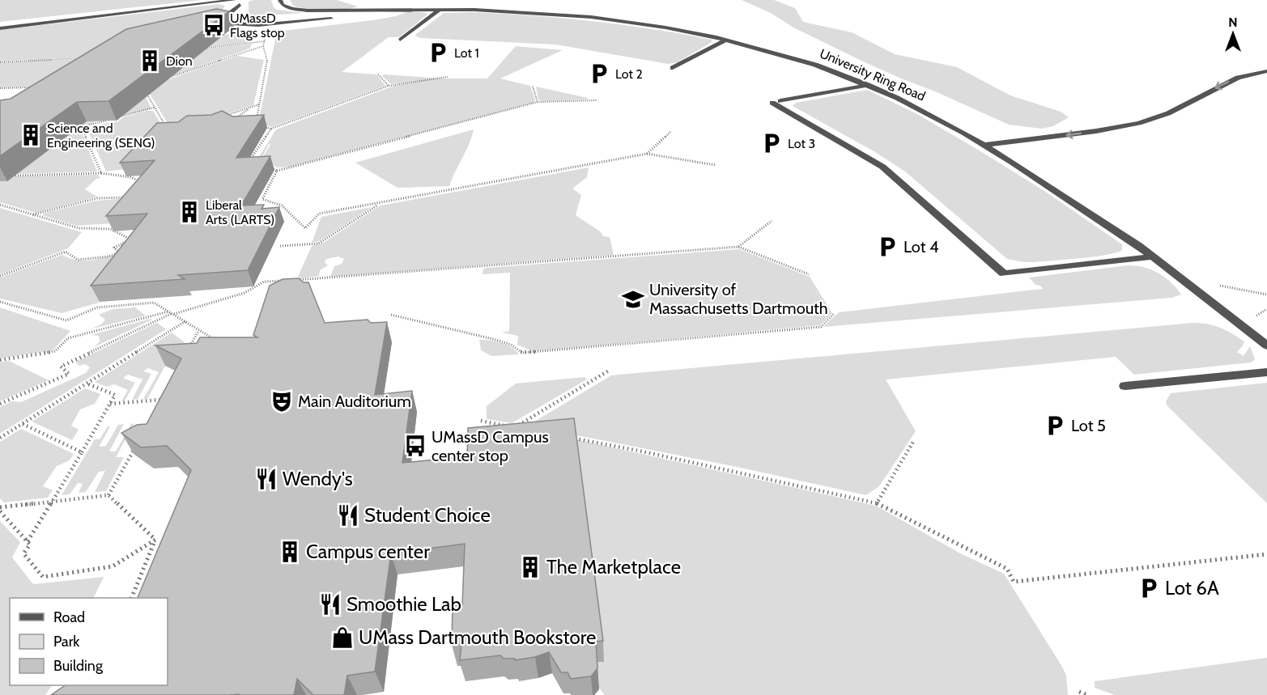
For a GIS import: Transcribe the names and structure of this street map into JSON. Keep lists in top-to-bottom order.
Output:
{
  "streets": {
    "street": ["University Ring Road"]
  },
  "places": {
    "bus stop": ["UMassD Flags stop", "UMassD Campus center stop"],
    "parking": [
      "Lot 1",
      "Lot 2",
      "Lot 3",
      "Lot 4",
      "Lot 5",
      "Lot 6A"
    ],
    "building": [
      "Dion",
      "Science and Engineering (SENG)",
      "Liberal Arts (LARTS)",
      "Campus center",
      "The Marketplace"
    ],
    "school or university": ["University of Massachusetts Dartmouth"],
    "theatre": ["Main Auditorium"],
    "restaurant": ["Wendy's", "Student Choice", "Smoothie Lab"],
    "shop": ["UMass Dartmouth Bookstore"]
  },
  "legend": ["Road", "Park", "Building"],
  "north": "top"
}
